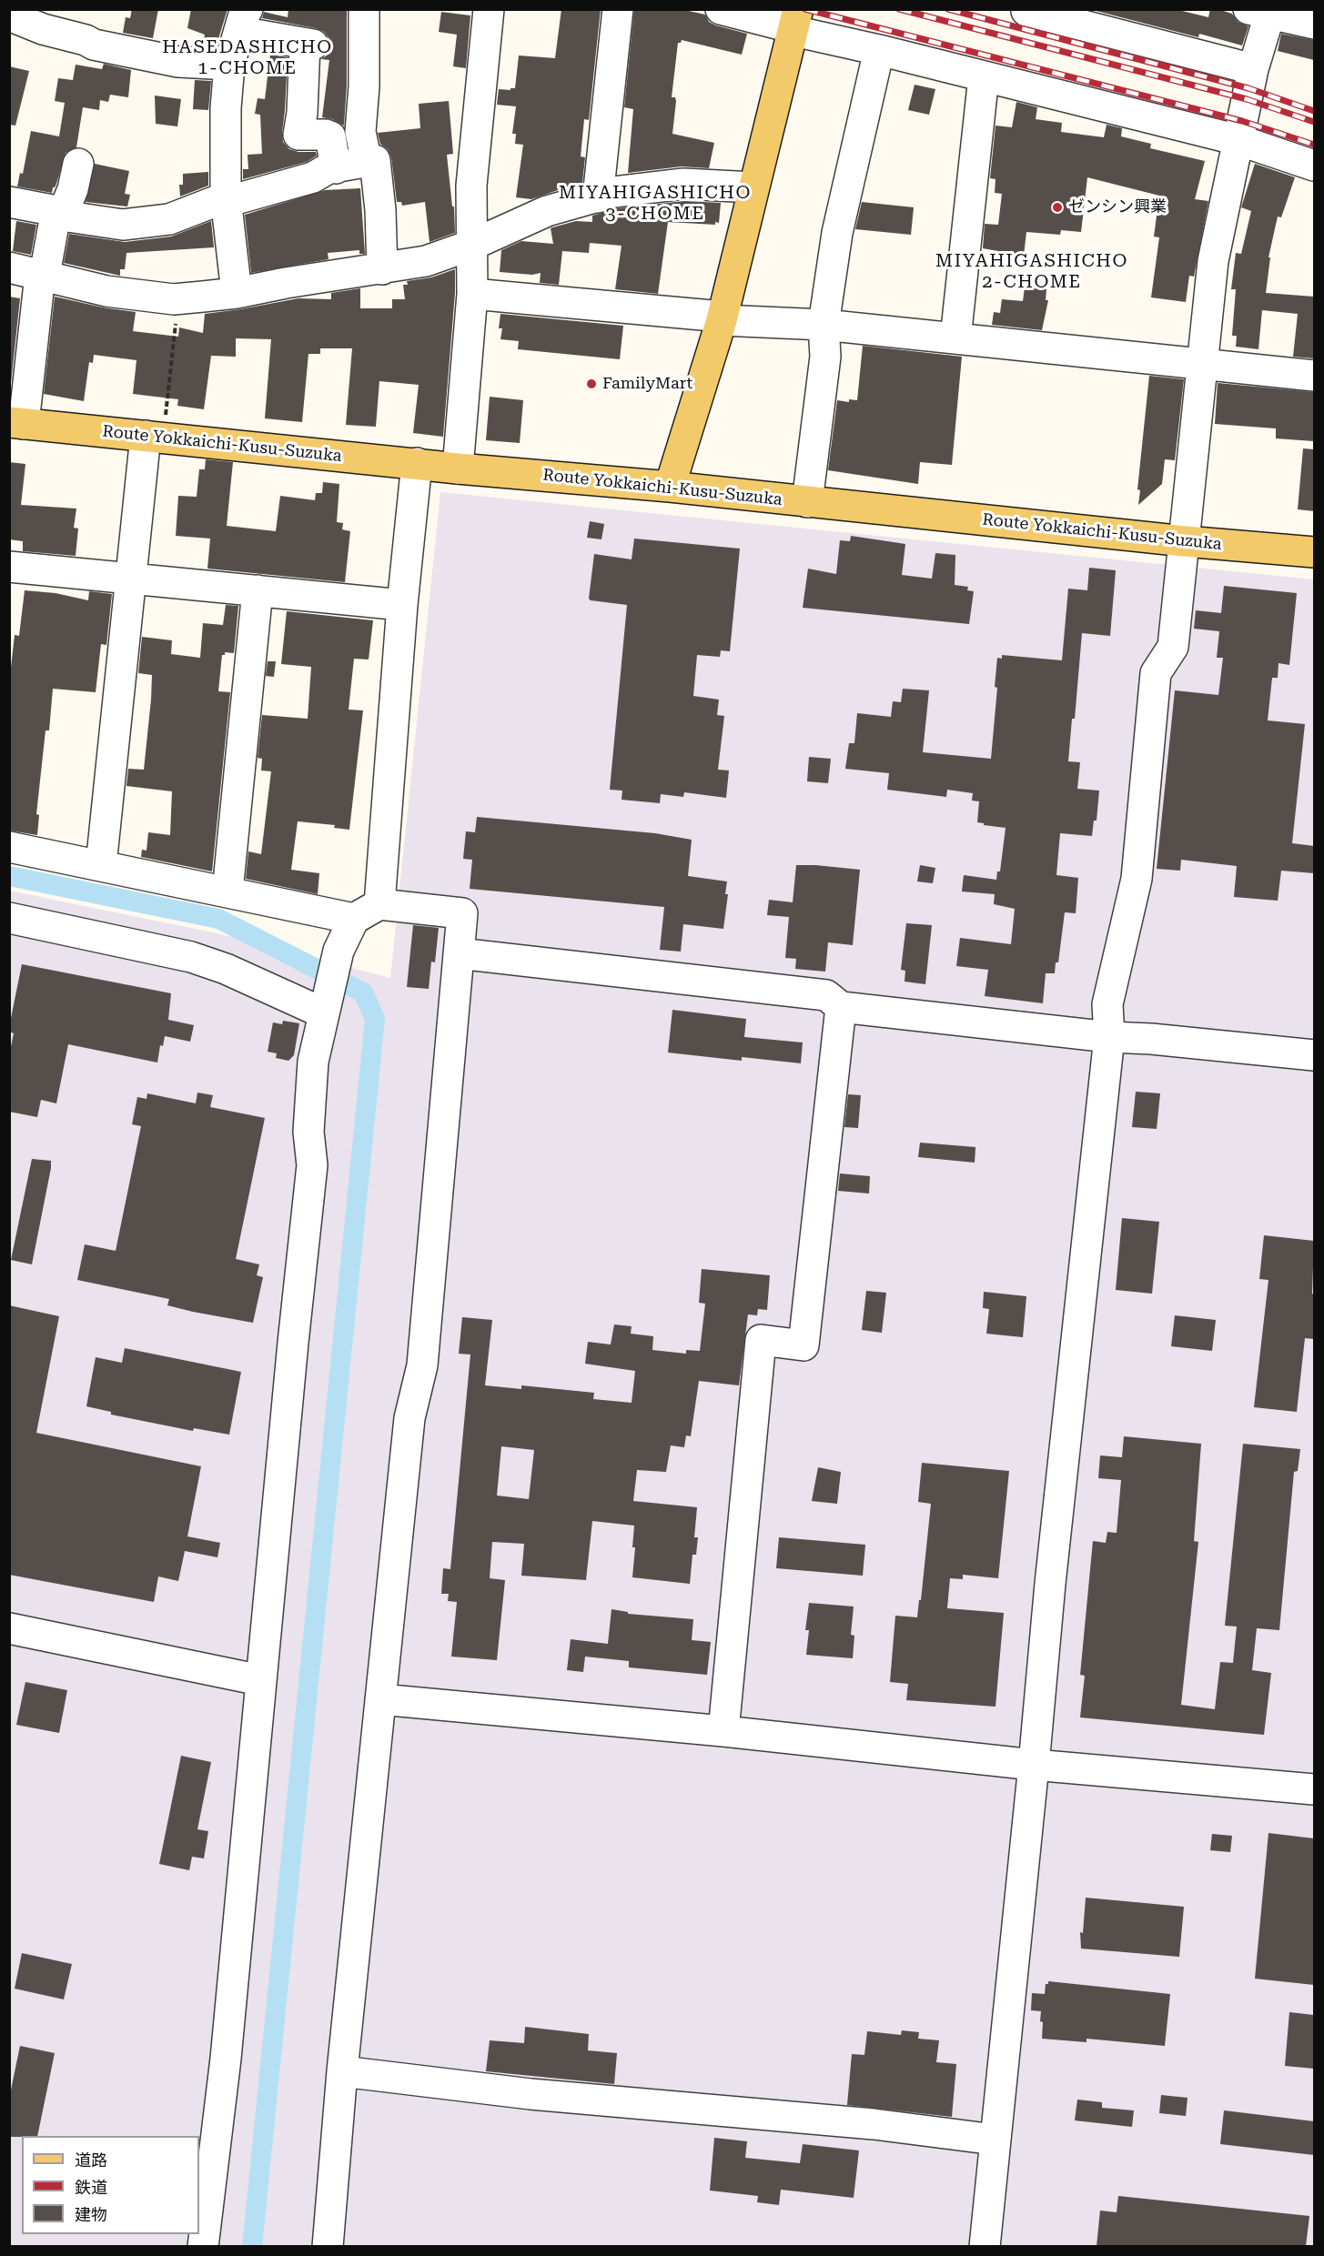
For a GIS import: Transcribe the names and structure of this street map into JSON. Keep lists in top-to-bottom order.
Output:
{
  "streets": {
    "main road": ["Route Yokkaichi-Kusu-Suzuka"]
  },
  "districts": ["HASEDASHICHO 1-CHOME", "MIYAHIGASHICHO 3-CHOME", "MIYAHIGASHICHO 2-CHOME"],
  "places": ["ゼンシン興業", "FamilyMart"],
  "legend": ["道路", "鉄道", "建物"]
}
